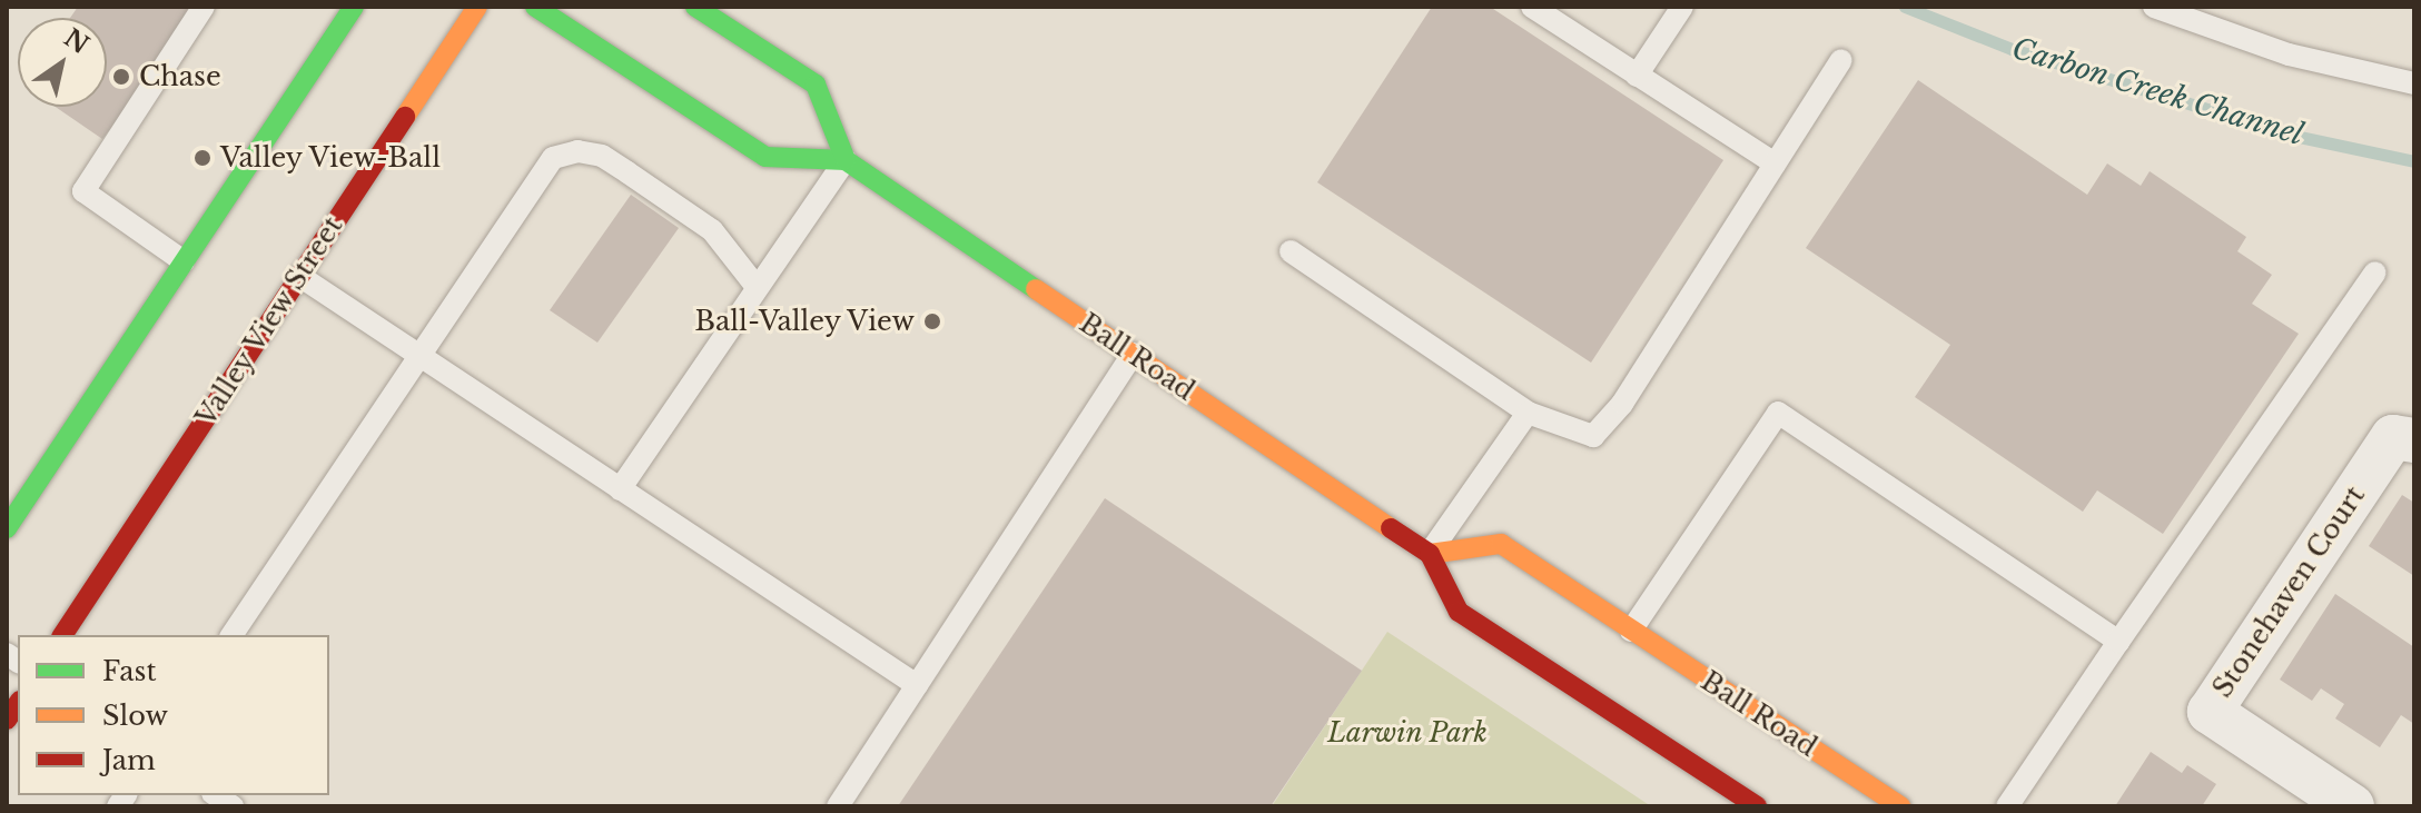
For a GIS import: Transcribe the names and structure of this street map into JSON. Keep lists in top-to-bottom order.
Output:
{
  "streets": {
    "main road": ["Valley View Street", "Ball Road"],
    "street": ["Stonehaven Court"]
  },
  "water": ["Carbon Creek Channel"],
  "parks": ["Larwin Park"],
  "places": ["Chase", "Valley View-Ball", "Ball-Valley View"],
  "legend": ["Fast", "Slow", "Jam"],
  "north": "top right"
}
